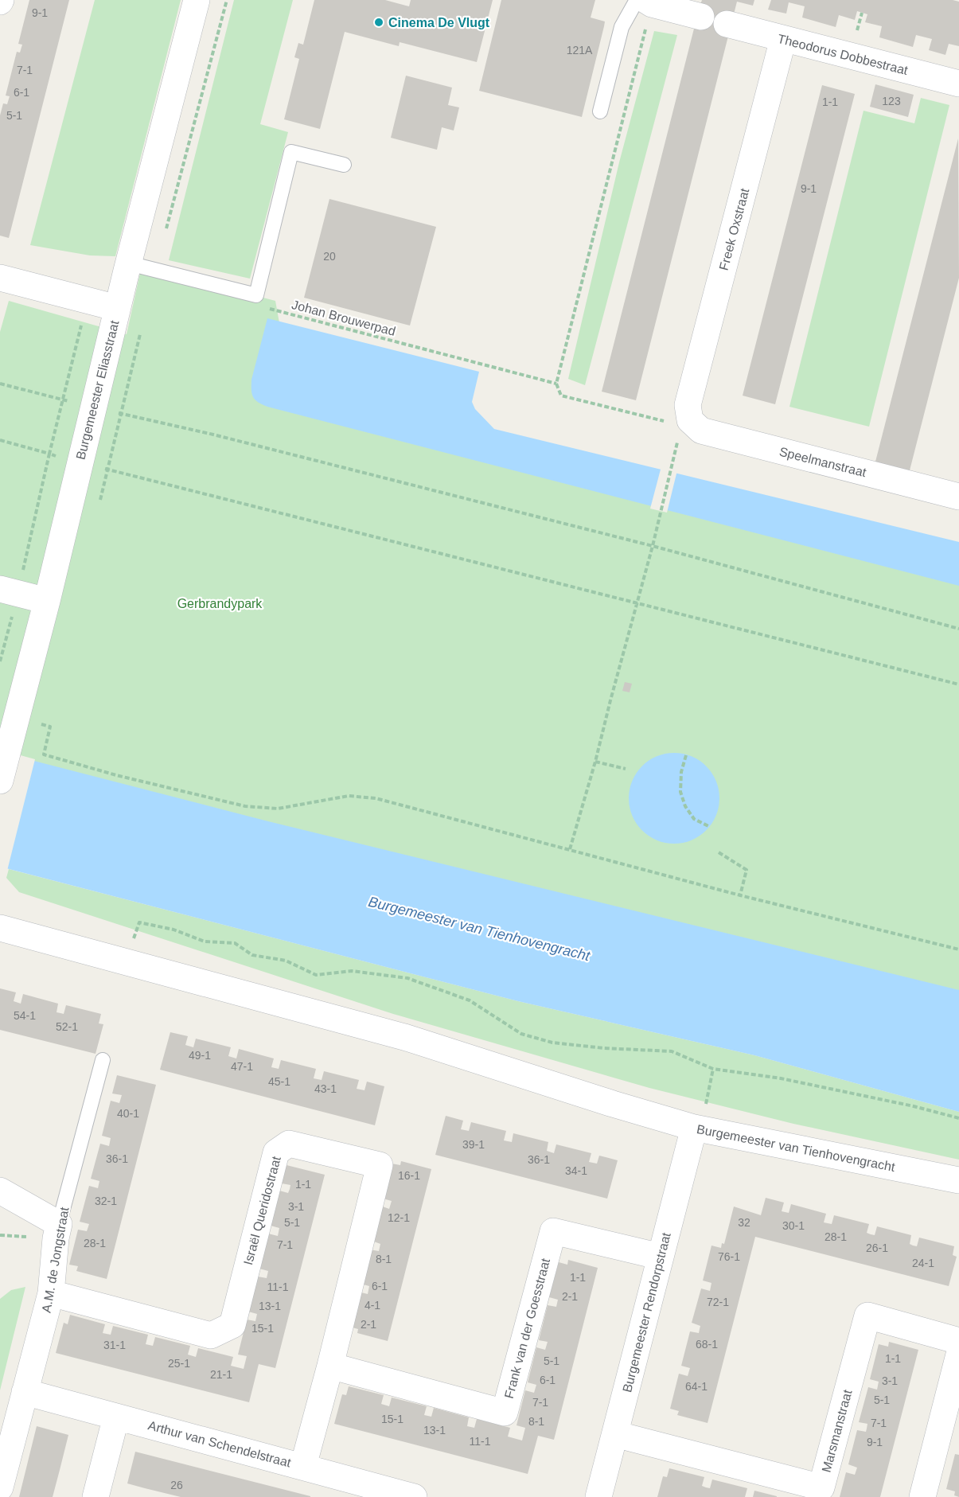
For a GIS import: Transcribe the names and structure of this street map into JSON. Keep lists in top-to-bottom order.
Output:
{
  "streets": {
    "street": [
      "Theodorus Dobbestraat",
      "Freek Oxstraat",
      "Burgemeester Eliasstraat",
      "Speelmanstraat",
      "Burgemeester van Tienhovengracht",
      "Israël Queridostraat",
      "A.M. de Jongstraat",
      "Burgemeester Rendorpstraat",
      "Frank van der Goesstraat",
      "Marsmanstraat",
      "Arthur van Schendelstraat"
    ],
    "path": ["Johan Brouwerpad"]
  },
  "crossings": [
    ["Theodorus Dobbestraat", "Freek Oxstraat"],
    ["Freek Oxstraat", "Speelmanstraat"],
    ["Burgemeester van Tienhovengracht", "Burgemeester Rendorpstraat"],
    ["Israël Queridostraat", "A.M. de Jongstraat"],
    ["Israël Queridostraat", "Frank van der Goesstraat"],
    ["Israël Queridostraat", "Arthur van Schendelstraat"],
    ["A.M. de Jongstraat", "Arthur van Schendelstraat"],
    ["Burgemeester Rendorpstraat", "Frank van der Goesstraat"],
    ["Burgemeester Rendorpstraat", "Marsmanstraat"]
  ],
  "water": ["Burgemeester van Tienhovengracht"],
  "parks": ["Gerbrandypark"],
  "places": ["Cinema De Vlugt"],
  "house_numbers": [
    "9-1",
    "121A",
    "7-1",
    "6-1",
    "123",
    "1-1",
    "5-1",
    "9-1",
    "20",
    "54-1",
    "52-1",
    "49-1",
    "47-1",
    "45-1",
    "43-1",
    "40-1",
    "39-1",
    "36-1",
    "36-1",
    "34-1",
    "16-1",
    "1-1",
    "32-1",
    "3-1",
    "12-1",
    "5-1",
    "32",
    "30-1",
    "28-1",
    "28-1",
    "7-1",
    "26-1",
    "76-1",
    "8-1",
    "24-1",
    "1-1",
    "6-1",
    "11-1",
    "2-1",
    "72-1",
    "4-1",
    "13-1",
    "2-1",
    "15-1",
    "68-1",
    "31-1",
    "1-1",
    "5-1",
    "25-1",
    "21-1",
    "6-1",
    "3-1",
    "64-1",
    "5-1",
    "7-1",
    "15-1",
    "8-1",
    "7-1",
    "13-1",
    "11-1",
    "9-1",
    "26"
  ]
}
